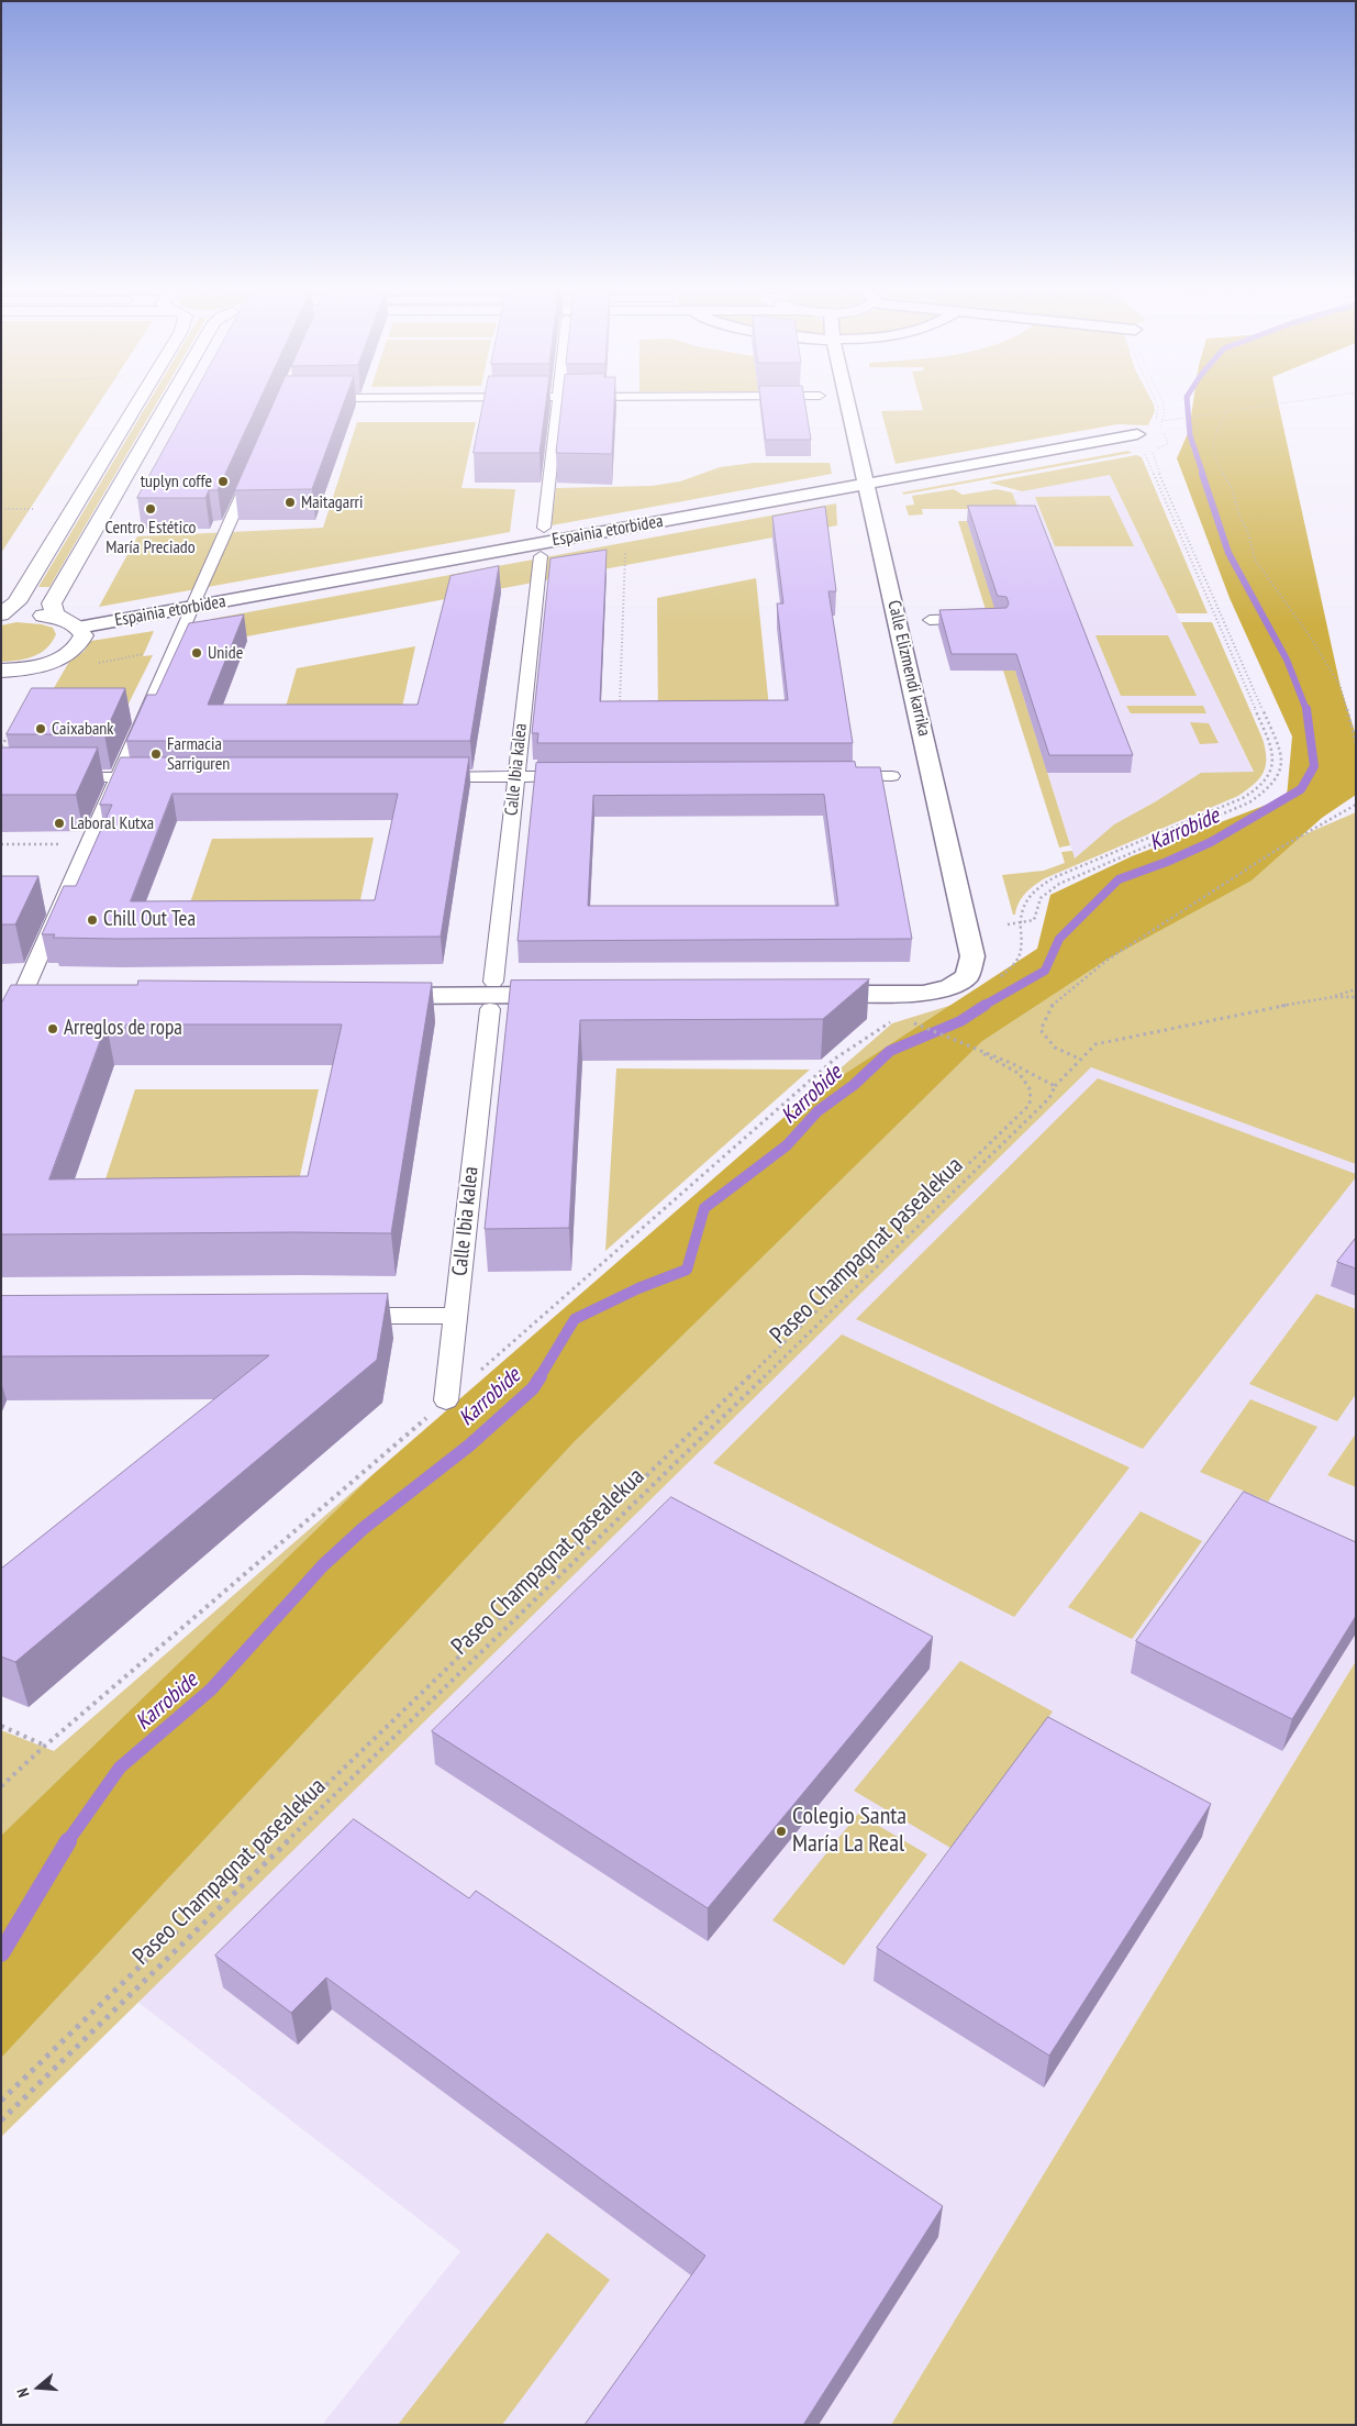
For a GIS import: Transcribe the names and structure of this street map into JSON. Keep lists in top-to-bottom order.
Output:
{
  "streets": {
    "street": ["Espainia etorbidea", "Calle Elizmendi karrika", "Calle Ibia kalea"],
    "path": ["Paseo Champagnat pasealekua"]
  },
  "crossings": [
    ["Espainia etorbidea", "Calle Elizmendi karrika"]
  ],
  "water": ["Karrobide"],
  "places": [
    "tuplyn coffe",
    "Maitagarri",
    "Centro Estético María Preciado",
    "Unide",
    "Caixabank",
    "Farmacia Sarriguren",
    "Laboral Kutxa",
    "Chill Out Tea",
    "Arreglos de ropa",
    "Colegio Santa María La Real"
  ],
  "north": "left"
}
